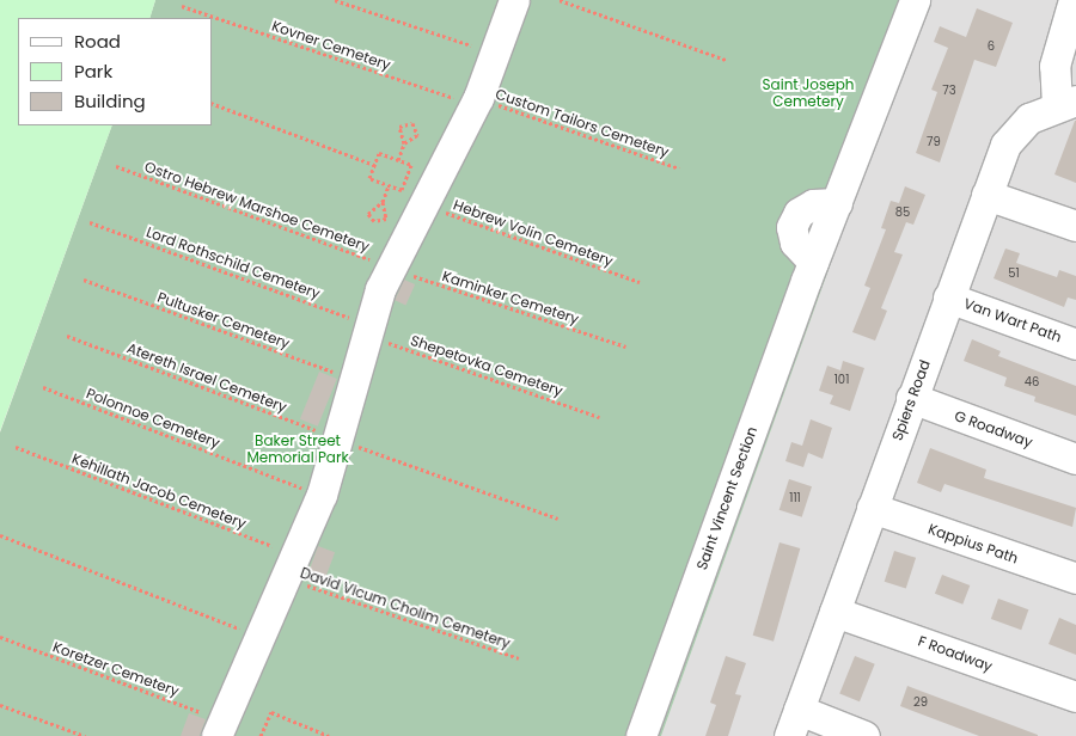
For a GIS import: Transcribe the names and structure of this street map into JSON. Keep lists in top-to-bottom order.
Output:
{
  "streets": {
    "street": [
      "Van Wart Path",
      "Spiers Road",
      "G Roadway",
      "Saint Vincent Section",
      "Kappius Path",
      "F Roadway"
    ],
    "path": [
      "Kovner Cemetery",
      "Custom Tailors Cemetery",
      "Ostro Hebrew Marshoe Cemetery",
      "Hebrew Volin Cemetery",
      "Lord Rothschild Cemetery",
      "Kaminker Cemetery",
      "Pultusker Cemetery",
      "Shepetovka Cemetery",
      "Atereth Israel Cemetery",
      "Polonnoe Cemetery",
      "Kehillath Jacob Cemetery",
      "David Vicum Cholim Cemetery",
      "Koretzer Cemetery"
    ]
  },
  "crossings": [
    ["Kovner Cemetery", "Custom Tailors Cemetery"],
    ["Ostro Hebrew Marshoe Cemetery", "Kaminker Cemetery"],
    ["Lord Rothschild Cemetery", "Shepetovka Cemetery"],
    ["Van Wart Path", "Spiers Road"],
    ["Spiers Road", "G Roadway"],
    ["Spiers Road", "Kappius Path"],
    ["Spiers Road", "F Roadway"],
    ["Kehillath Jacob Cemetery", "David Vicum Cholim Cemetery"]
  ],
  "parks": ["Saint Joseph Cemetery", "Baker Street Memorial Park"],
  "house_numbers": [
    "6",
    "73",
    "79",
    "85",
    "51",
    "101",
    "46",
    "111",
    "29"
  ],
  "legend": ["Road", "Park", "Building"]
}
